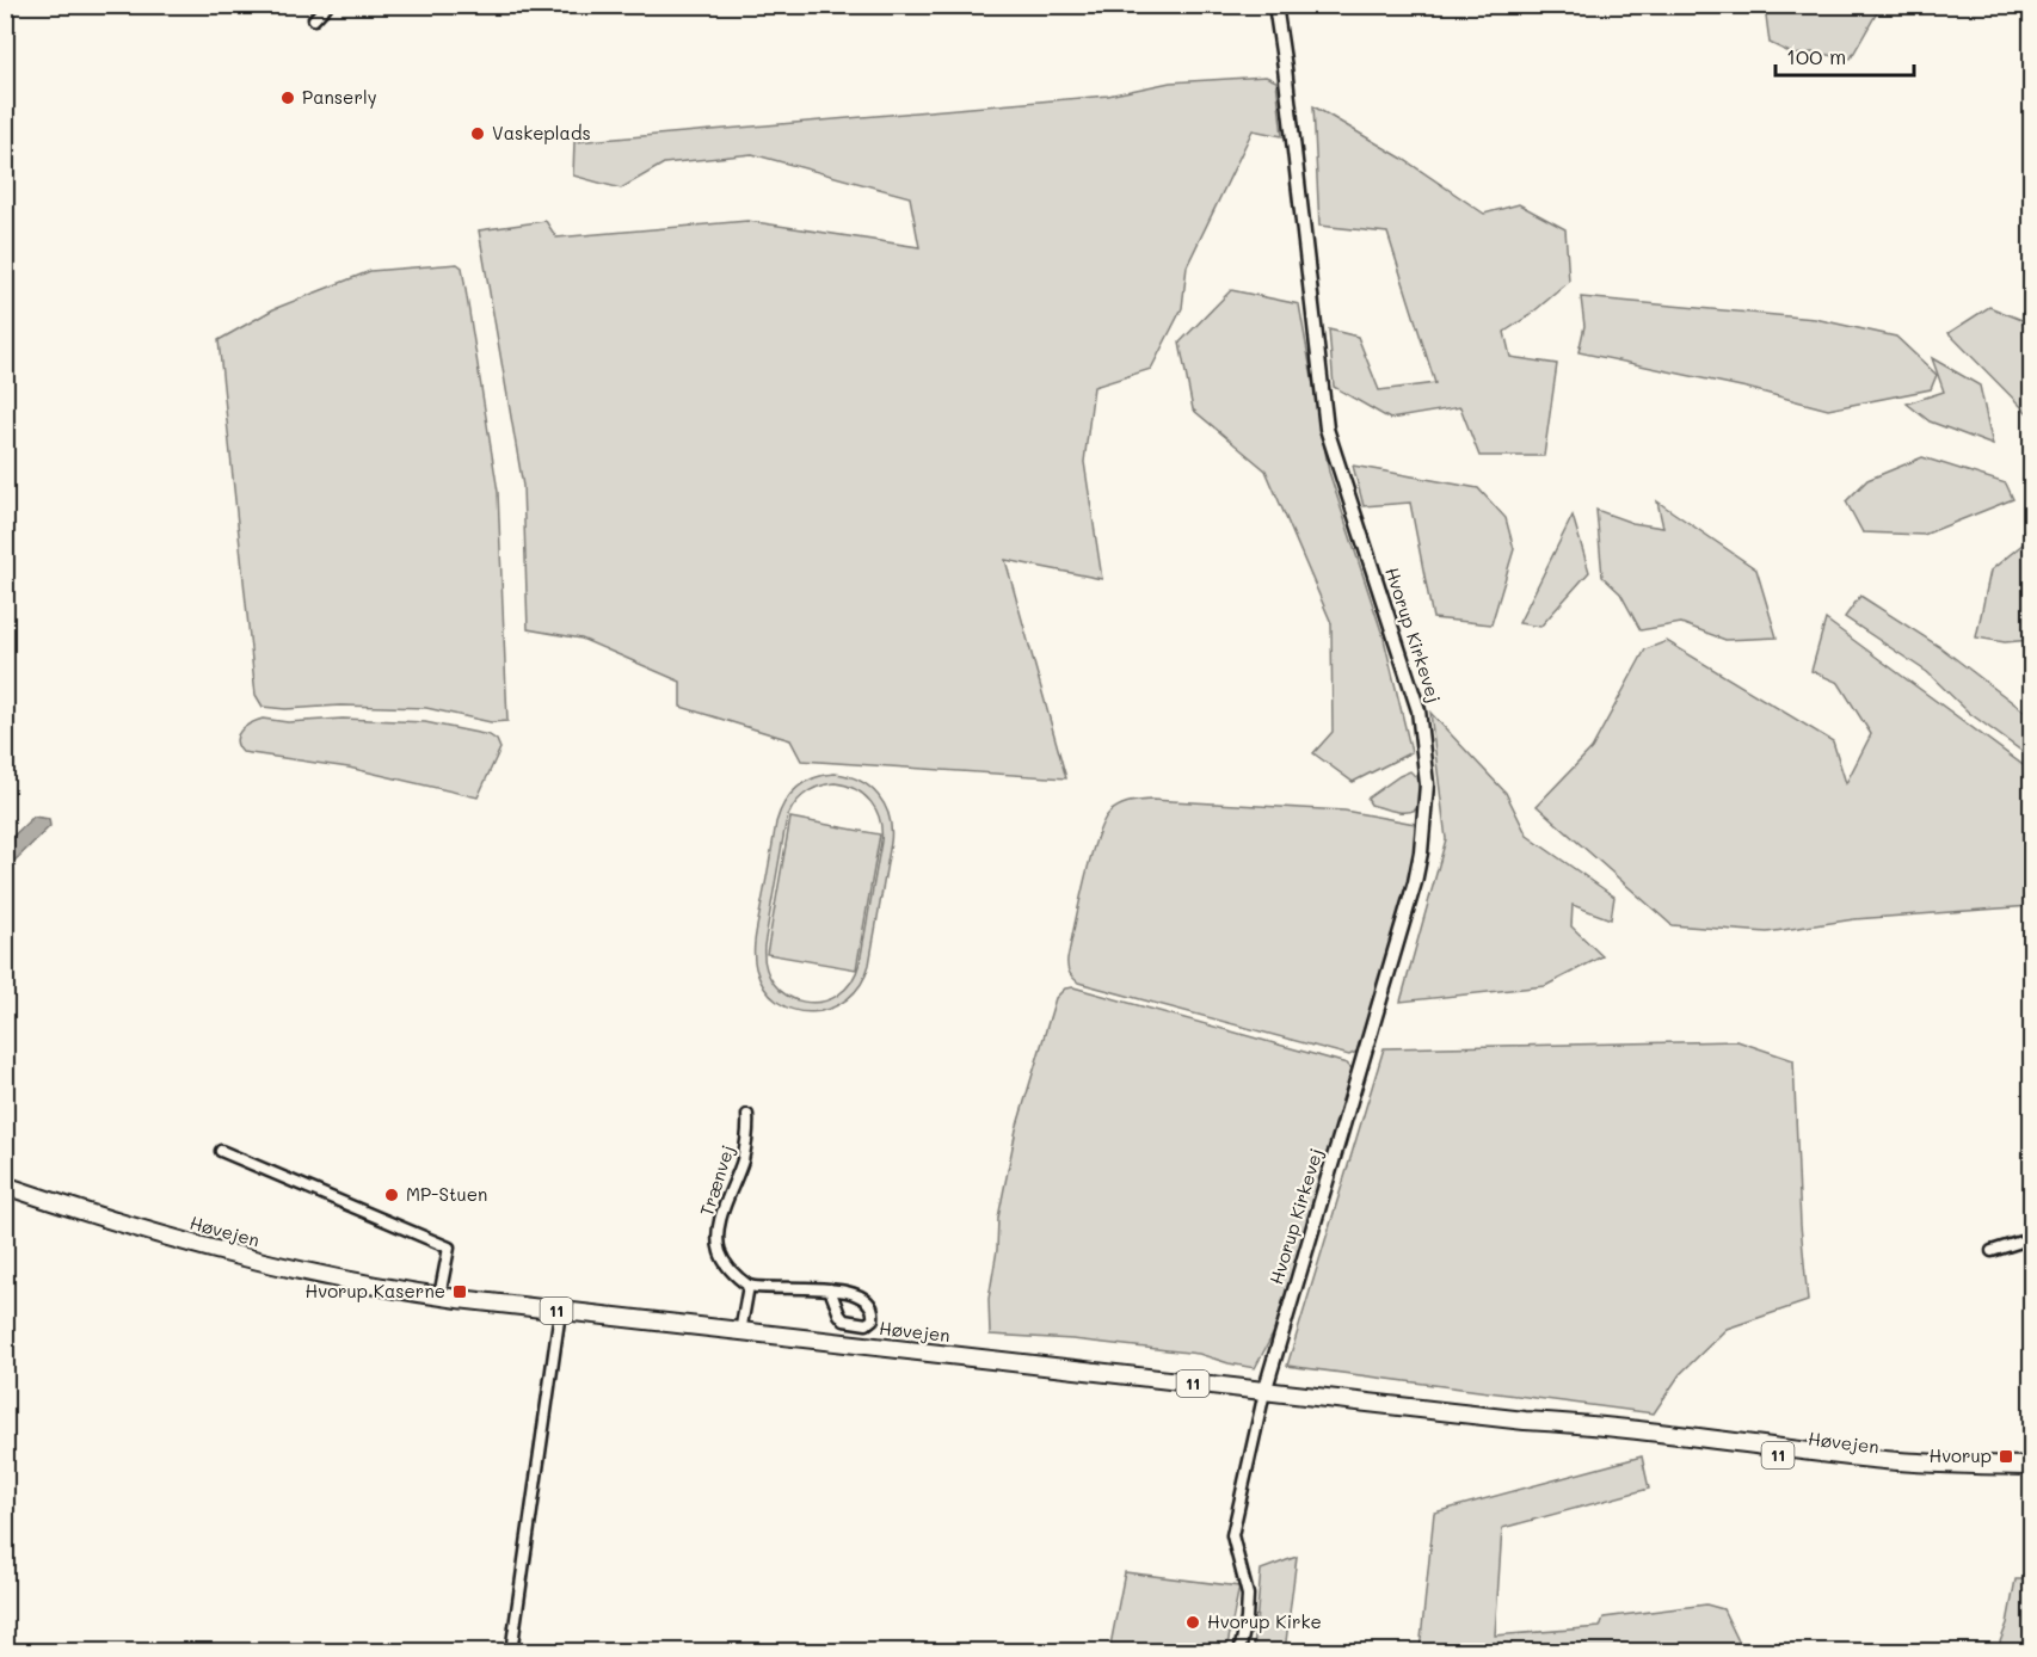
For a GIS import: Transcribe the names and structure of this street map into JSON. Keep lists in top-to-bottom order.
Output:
{
  "streets": {
    "main road": ["Høvejen", "11"],
    "street": ["Hvorup Kirkevej", "Trænvej"]
  },
  "crossings": [
    ["Hvorup Kirkevej", "Høvejen"]
  ],
  "places": {
    "other": [
      "Panserly",
      "Vaskeplads",
      "MP-Stuen",
      "Hvorup Kirke"
    ],
    "transit": ["Hvorup Kaserne", "Hvorup"]
  },
  "scale_bar": "100 m"
}
